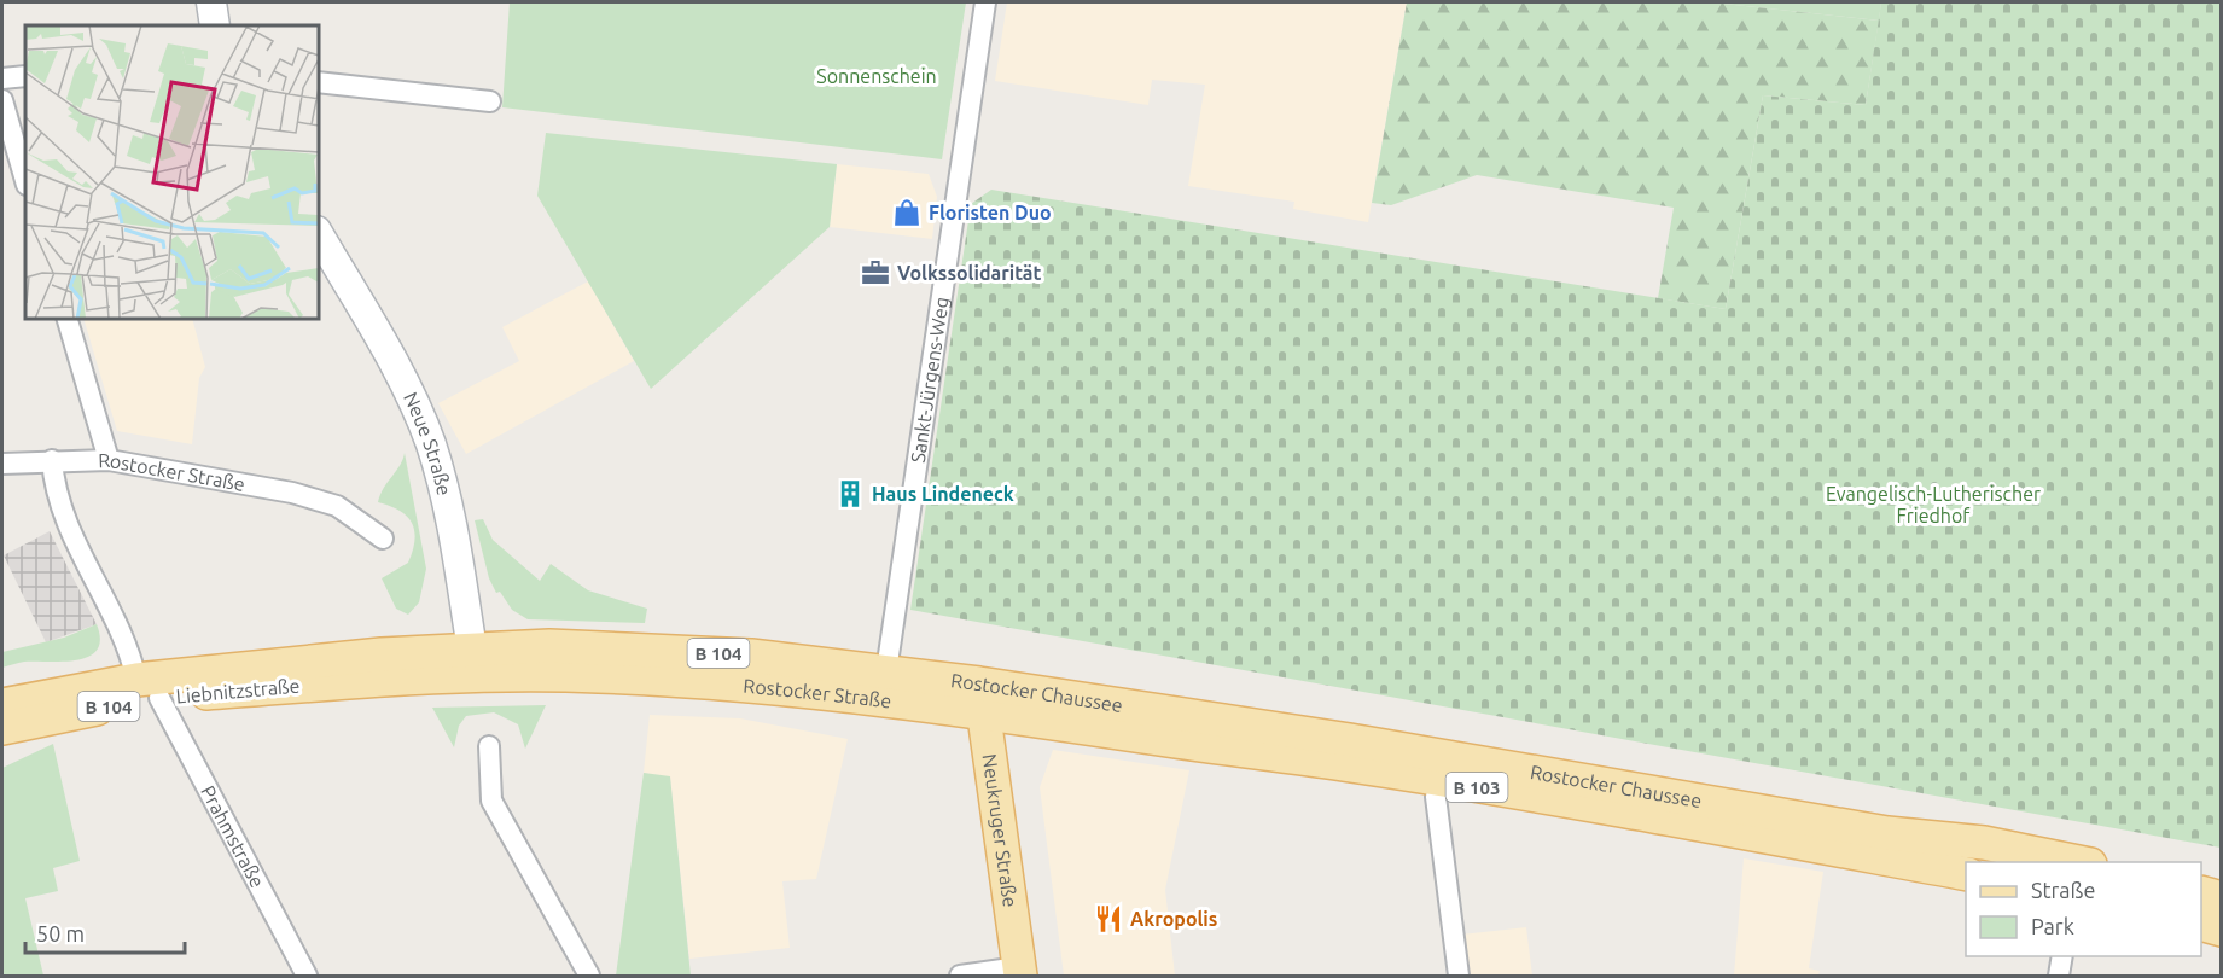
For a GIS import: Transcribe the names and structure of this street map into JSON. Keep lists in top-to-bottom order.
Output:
{
  "streets": {
    "main road": [
      "Neue Straße",
      "Rostocker Straße",
      "B 104",
      "Liebnitzstraße",
      "Rostocker Chaussee",
      "B 103",
      "Neukruger Straße"
    ],
    "street": ["Sankt-Jürgens-Weg", "Prahmstraße"]
  },
  "crossings": [
    ["Sankt-Jürgens-Weg", "Rostocker Straße"],
    ["Sankt-Jürgens-Weg", "Rostocker Chaussee"],
    ["Neue Straße", "Rostocker Straße"],
    ["Neue Straße", "Liebnitzstraße"],
    ["Rostocker Straße", "Liebnitzstraße"],
    ["Rostocker Straße", "Rostocker Chaussee"],
    ["Rostocker Straße", "Neukruger Straße"],
    ["Rostocker Straße", "Prahmstraße"],
    ["Liebnitzstraße", "Prahmstraße"],
    ["Rostocker Chaussee", "Neukruger Straße"]
  ],
  "parks": ["Sonnenschein", "Evangelisch-Lutherischer Friedhof"],
  "places": {
    "shop": ["Floristen Duo"],
    "office": ["Volkssolidarität"],
    "building": ["Haus Lindeneck"],
    "restaurant": ["Akropolis"]
  },
  "legend": ["Straße", "Park"],
  "scale_bar": "50 m"
}
